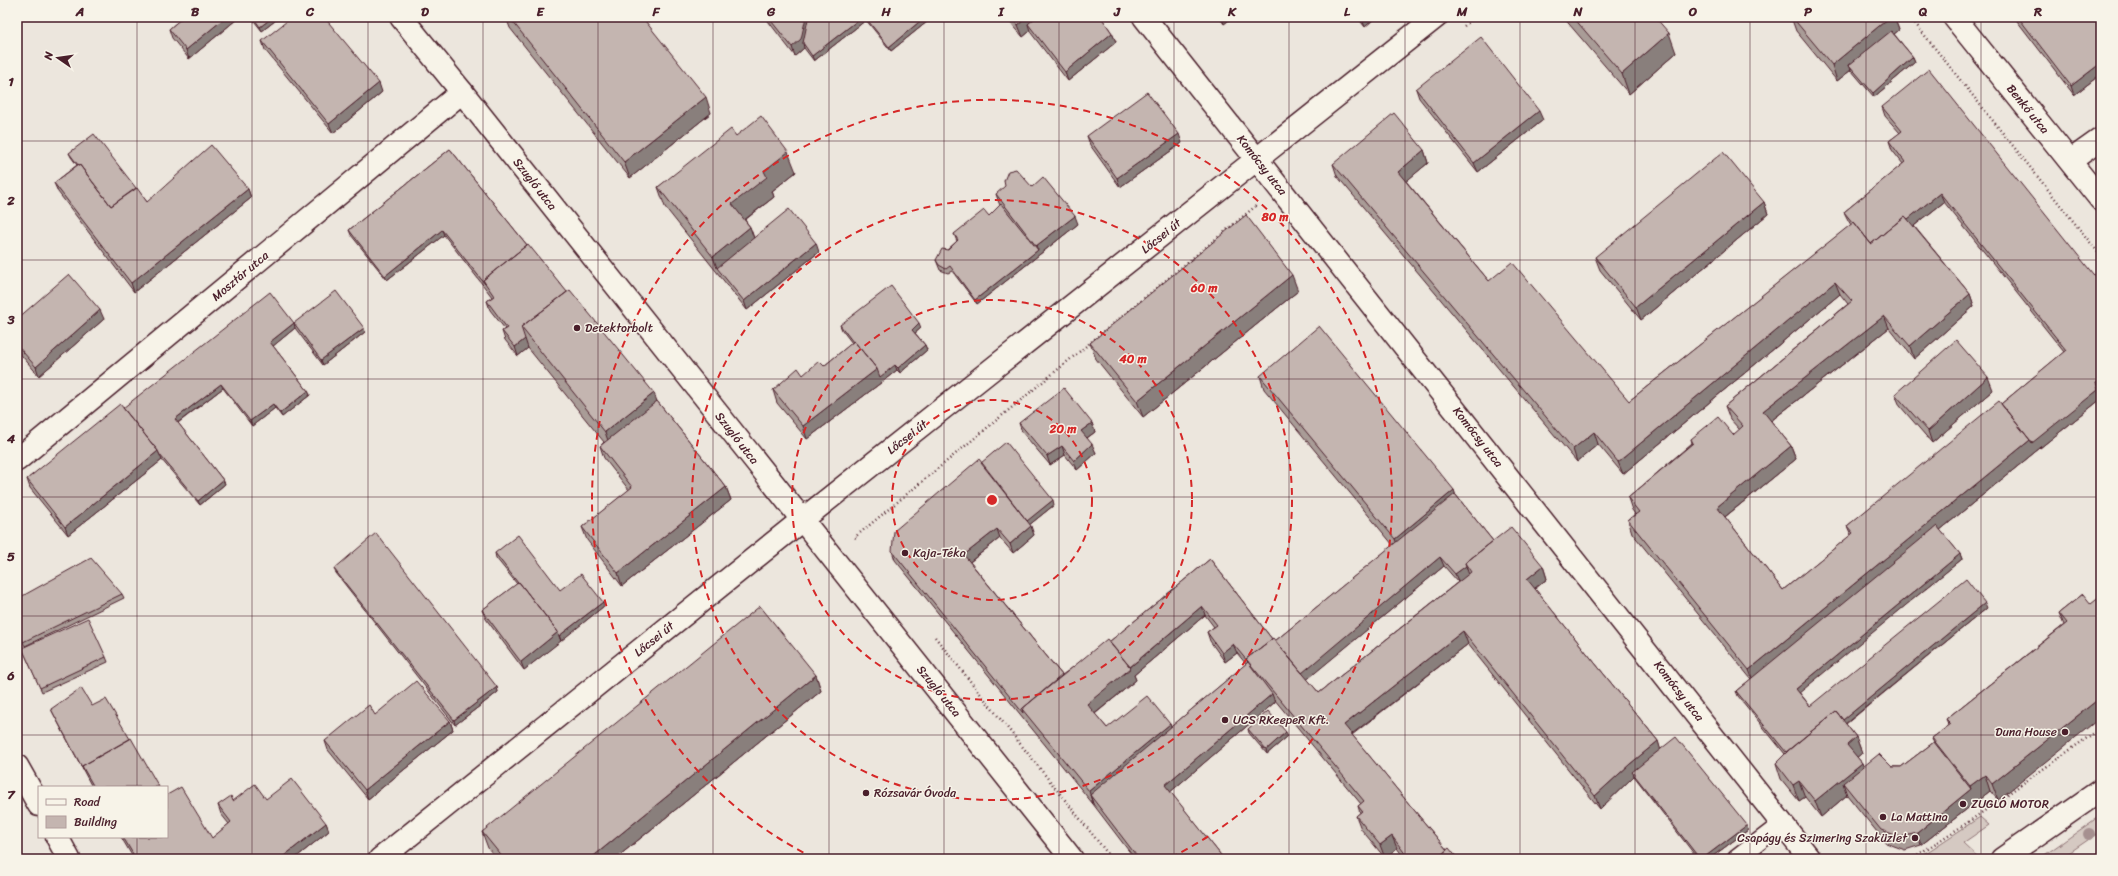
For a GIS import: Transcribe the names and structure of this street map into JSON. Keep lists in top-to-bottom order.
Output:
{
  "streets": {
    "street": [
      "Benkő utca",
      "Komócsy utca",
      "Szugló utca",
      "Lőcsei út",
      "Mosztár utca"
    ]
  },
  "crossings": [
    ["Komócsy utca", "Lőcsei út"],
    ["Szugló utca", "Lőcsei út"],
    ["Szugló utca", "Mosztár utca"]
  ],
  "places": [
    "Detektorbolt",
    "Kaja-Téka",
    "UCS RKeepeR Kft.",
    "Duna House",
    "Rózsavár Óvoda",
    "ZUGLÓ MOTOR",
    "La Mattina",
    "Csapágy és Szimering Szaküzlet"
  ],
  "legend": ["Road", "Building"],
  "north": "left",
  "grid": {
    "columns": [
      "A",
      "B",
      "C",
      "D",
      "E",
      "F",
      "G",
      "H",
      "I",
      "J",
      "K",
      "L",
      "M",
      "N",
      "O",
      "P",
      "Q",
      "R"
    ],
    "rows": [
      "1",
      "2",
      "3",
      "4",
      "5",
      "6",
      "7"
    ]
  },
  "rings": [
    "80 m",
    "60 m",
    "40 m",
    "20 m"
  ]
}
